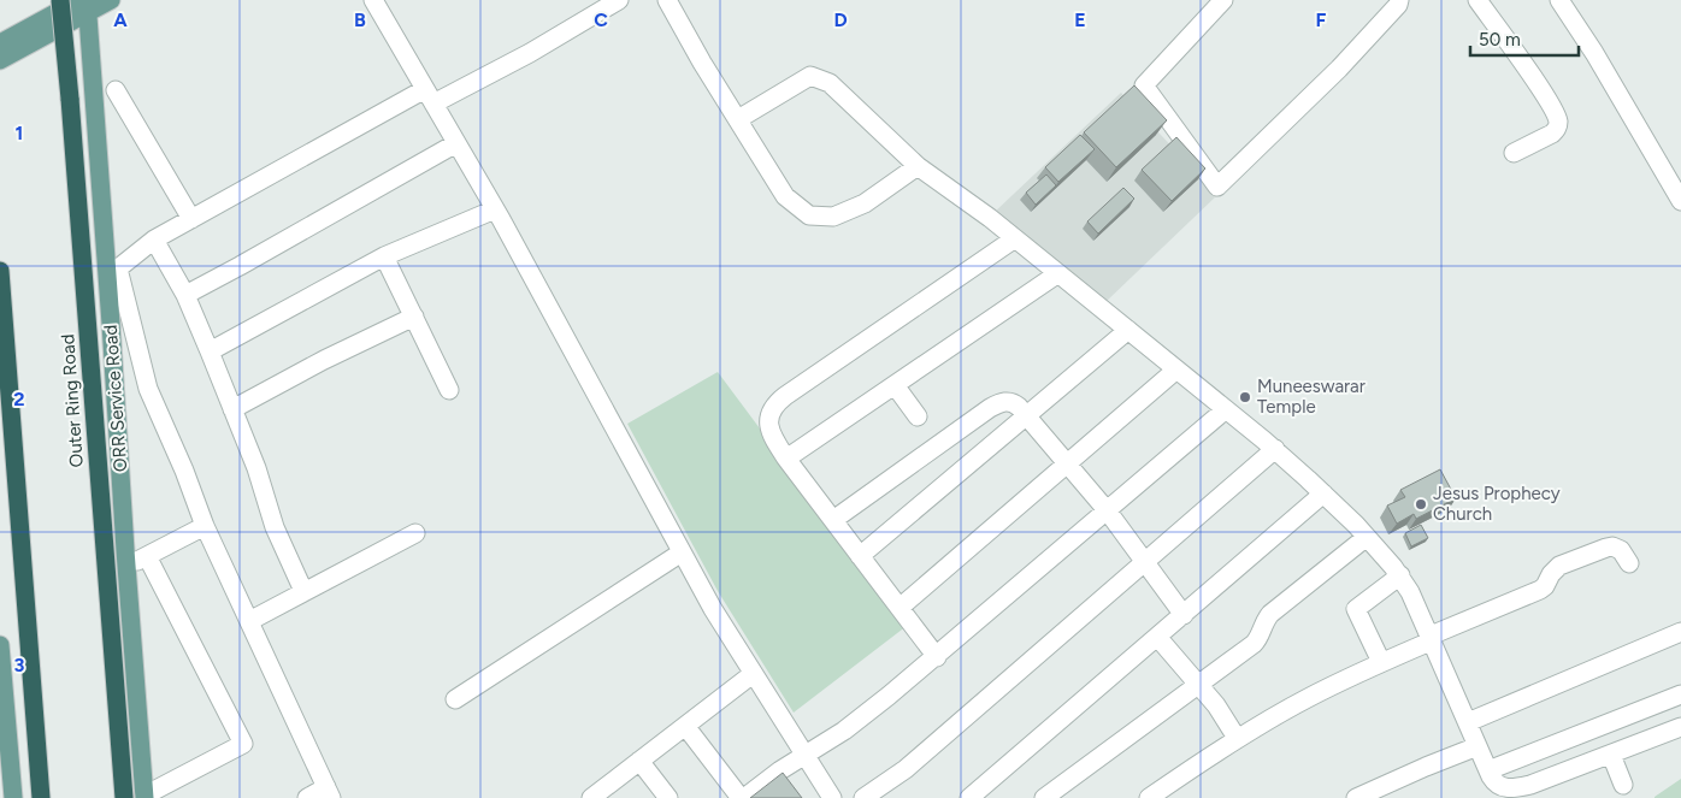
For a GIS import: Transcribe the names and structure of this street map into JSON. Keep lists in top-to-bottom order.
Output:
{
  "streets": {
    "highway": ["Outer Ring Road"],
    "main road": ["ORR Service Road"]
  },
  "places": ["Muneeswarar Temple", "Jesus Prophecy Church"],
  "scale_bar": "50 m",
  "grid": {
    "columns": [
      "A",
      "B",
      "C",
      "D",
      "E",
      "F"
    ],
    "rows": ["1", "2", "3"]
  }
}
